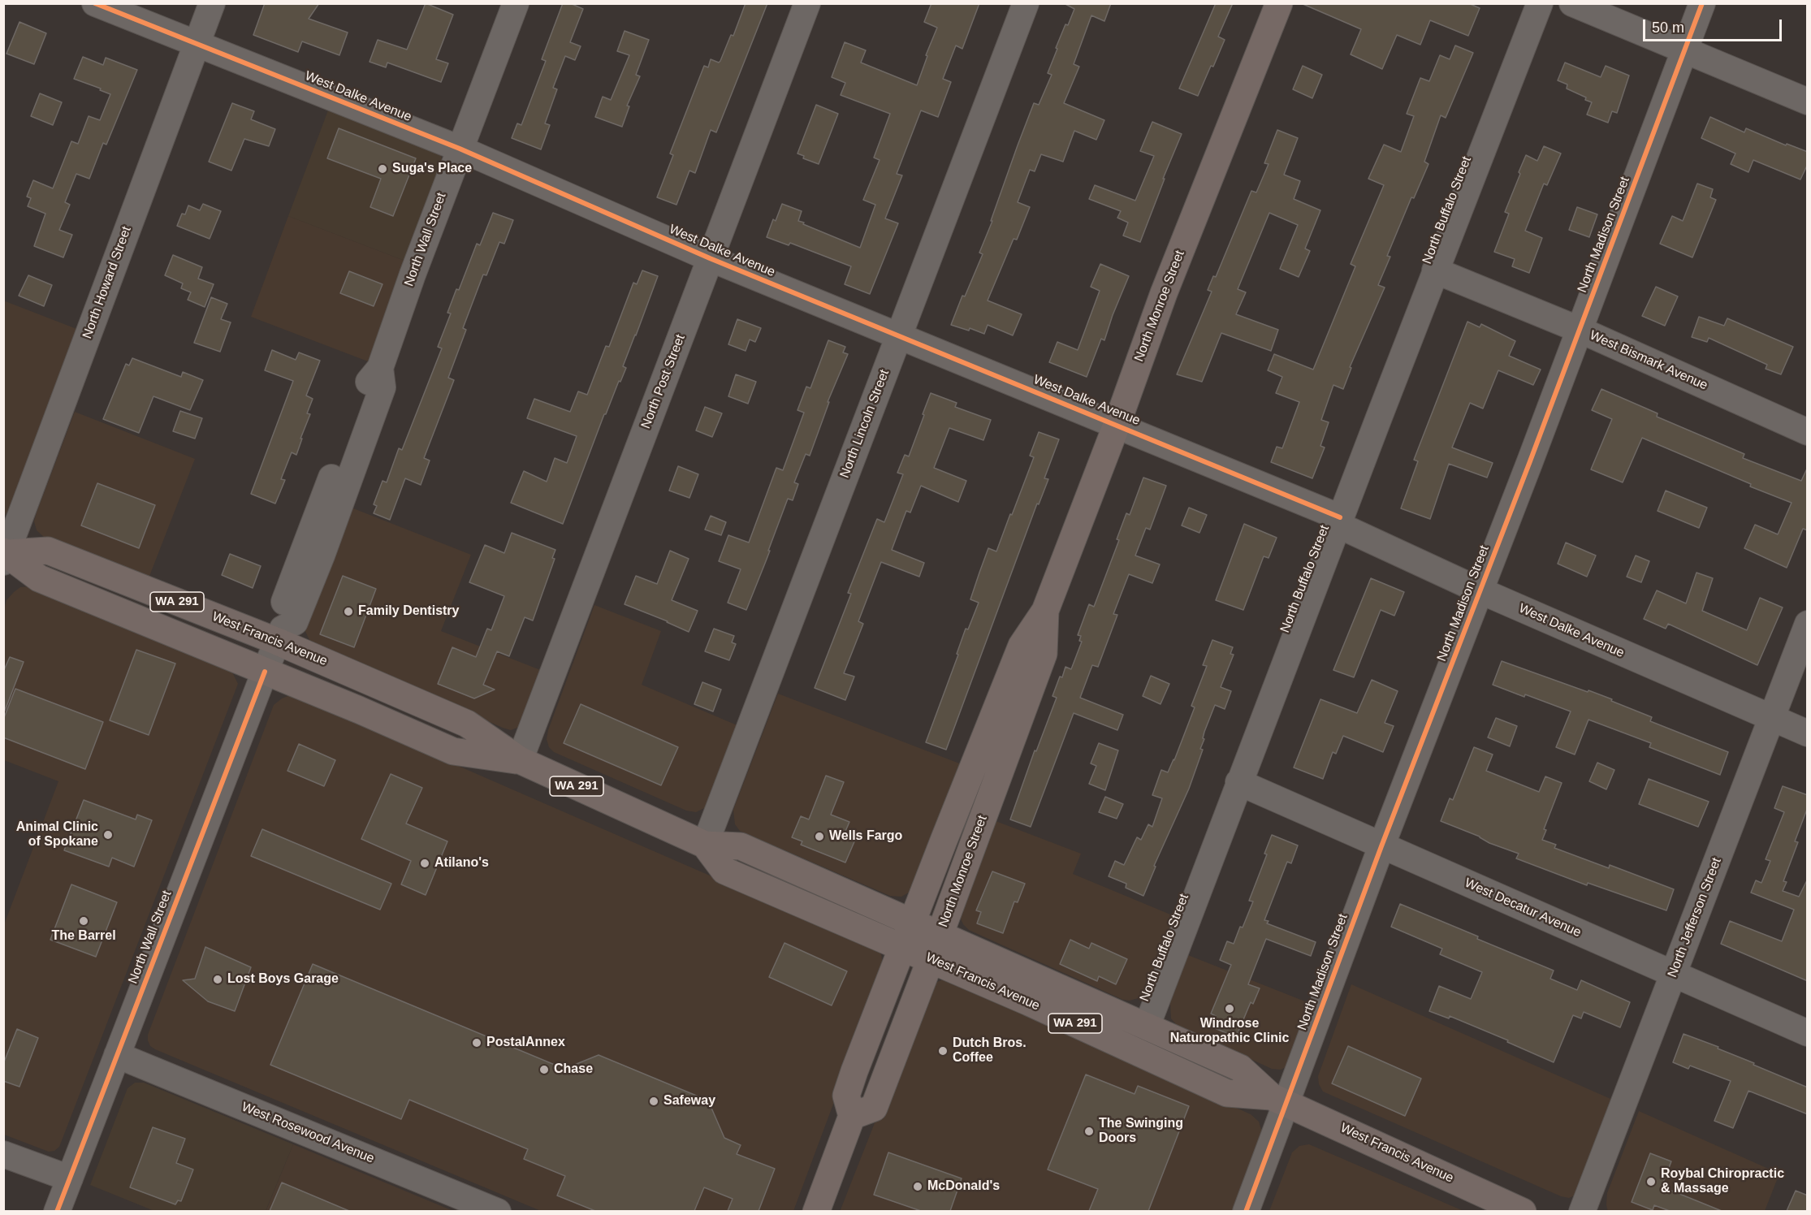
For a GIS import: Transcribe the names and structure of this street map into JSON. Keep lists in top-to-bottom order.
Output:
{
  "streets": {
    "main road": ["North Monroe Street", "WA 291", "West Francis Avenue"],
    "street": [
      "West Dalke Avenue",
      "North Buffalo Street",
      "North Madison Street",
      "North Wall Street",
      "North Howard Street",
      "West Bismark Avenue",
      "North Post Street",
      "North Lincoln Street",
      "West Decatur Avenue",
      "North Jefferson Street",
      "West Rosewood Avenue"
    ]
  },
  "crossings": [
    ["West Dalke Avenue", "North Buffalo Street"],
    ["West Dalke Avenue", "North Madison Street"],
    ["West Dalke Avenue", "North Wall Street"],
    ["West Dalke Avenue", "North Howard Street"],
    ["West Dalke Avenue", "North Monroe Street"],
    ["West Dalke Avenue", "North Post Street"],
    ["West Dalke Avenue", "North Lincoln Street"],
    ["West Dalke Avenue", "North Jefferson Street"],
    ["North Buffalo Street", "West Bismark Avenue"],
    ["North Buffalo Street", "West Francis Avenue"],
    ["North Buffalo Street", "West Decatur Avenue"],
    ["North Madison Street", "West Bismark Avenue"],
    ["North Madison Street", "West Francis Avenue"],
    ["North Madison Street", "West Decatur Avenue"],
    ["North Wall Street", "West Francis Avenue"],
    ["North Wall Street", "West Rosewood Avenue"],
    ["North Howard Street", "West Francis Avenue"],
    ["North Monroe Street", "West Francis Avenue"],
    ["North Post Street", "West Francis Avenue"],
    ["North Lincoln Street", "West Francis Avenue"],
    ["West Decatur Avenue", "North Jefferson Street"]
  ],
  "places": [
    "Suga's Place",
    "Family Dentistry",
    "Animal Clinic of Spokane",
    "Wells Fargo",
    "Atilano's",
    "The Barrel",
    "Lost Boys Garage",
    "Windrose Naturopathic Clinic",
    "PostalAnnex",
    "Dutch Bros. Coffee",
    "Chase",
    "Safeway",
    "The Swinging Doors",
    "Roybal Chiropractic & Massage",
    "McDonald's"
  ],
  "scale_bar": "50 m"
}
